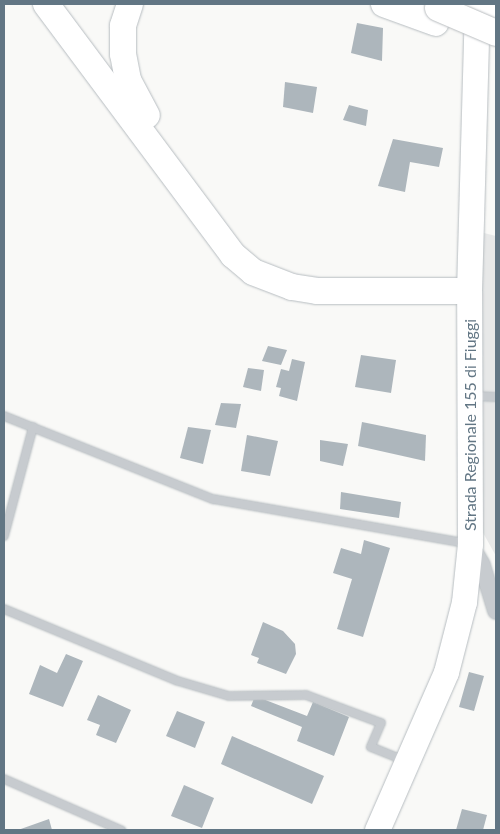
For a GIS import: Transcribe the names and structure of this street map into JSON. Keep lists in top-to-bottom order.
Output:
{
  "streets": {
    "main road": ["Strada Regionale 155 di Fiuggi"]
  }
}
